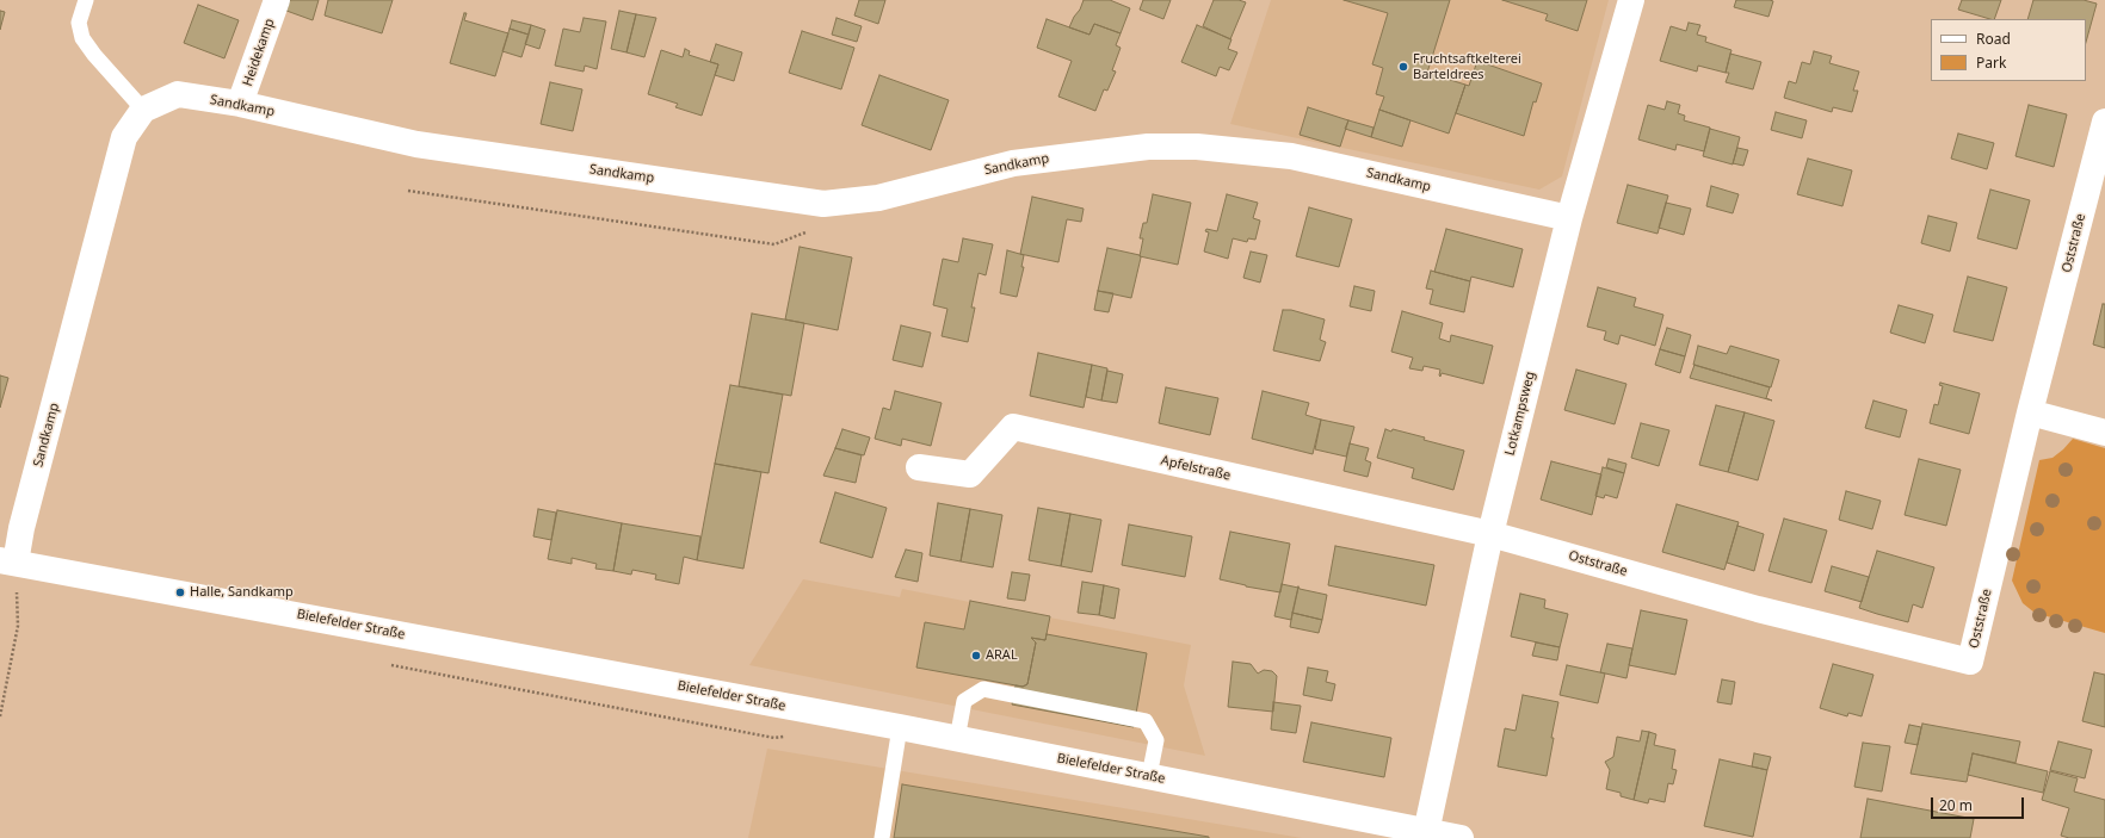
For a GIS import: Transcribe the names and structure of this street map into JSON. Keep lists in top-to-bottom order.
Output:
{
  "streets": {
    "street": [
      "Heidekamp",
      "Sandkamp",
      "Oststraße",
      "Lotkampsweg",
      "Apfelstraße",
      "Bielefelder Straße"
    ]
  },
  "crossings": [
    ["Heidekamp", "Sandkamp"],
    ["Sandkamp", "Lotkampsweg"],
    ["Sandkamp", "Bielefelder Straße"],
    ["Oststraße", "Lotkampsweg"],
    ["Oststraße", "Apfelstraße"],
    ["Lotkampsweg", "Apfelstraße"],
    ["Lotkampsweg", "Bielefelder Straße"]
  ],
  "places": ["Fruchtsaftkelterei Barteldrees", "Halle, Sandkamp", "ARAL"],
  "legend": ["Road", "Park"],
  "scale_bar": "20 m"
}
